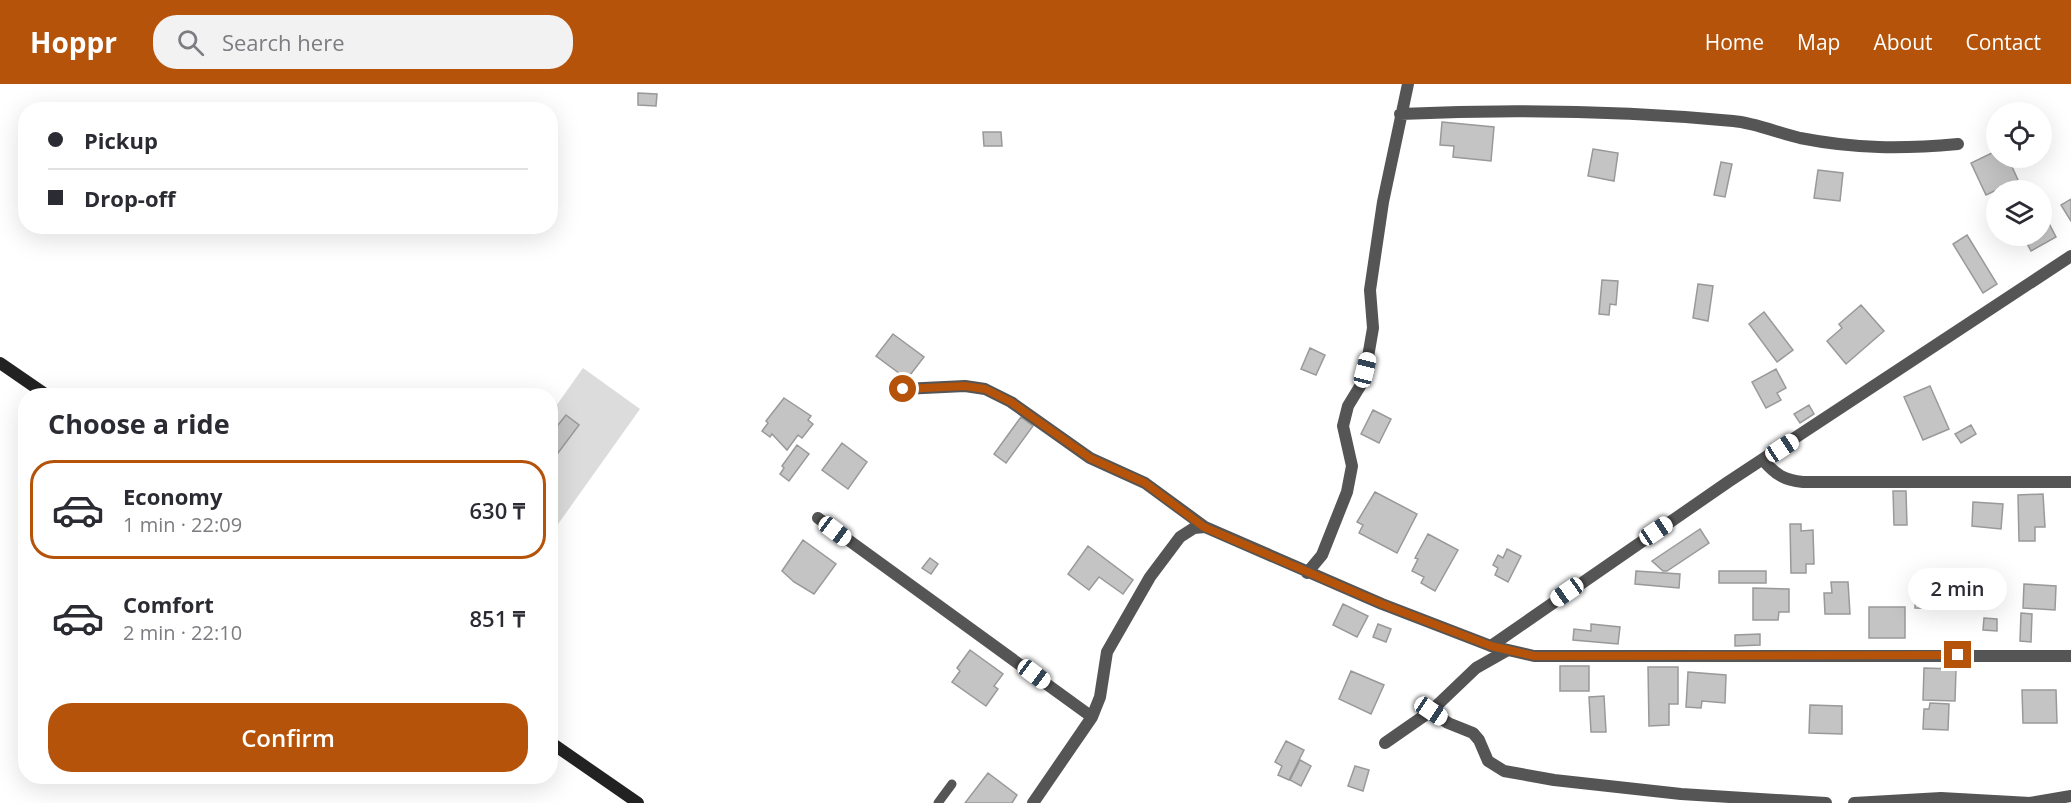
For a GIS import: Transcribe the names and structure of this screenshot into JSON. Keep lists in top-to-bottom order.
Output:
{
  "page": {
    "header": "Hoppr",
    "search": "Search here",
    "nav": [
      "Home",
      "Map",
      "About",
      "Contact"
    ],
    "banner": ["Pickup", "Drop-off"],
    "heading": "Choose a ride",
    "list": [
      {
        "name": "Economy",
        "note": "1 min · 22:09",
        "value": "630 ₸"
      },
      {
        "name": "Comfort",
        "note": "2 min · 22:10",
        "value": "851 ₸"
      }
    ],
    "bubble": "2 min",
    "buttons": "Confirm"
  }
}
